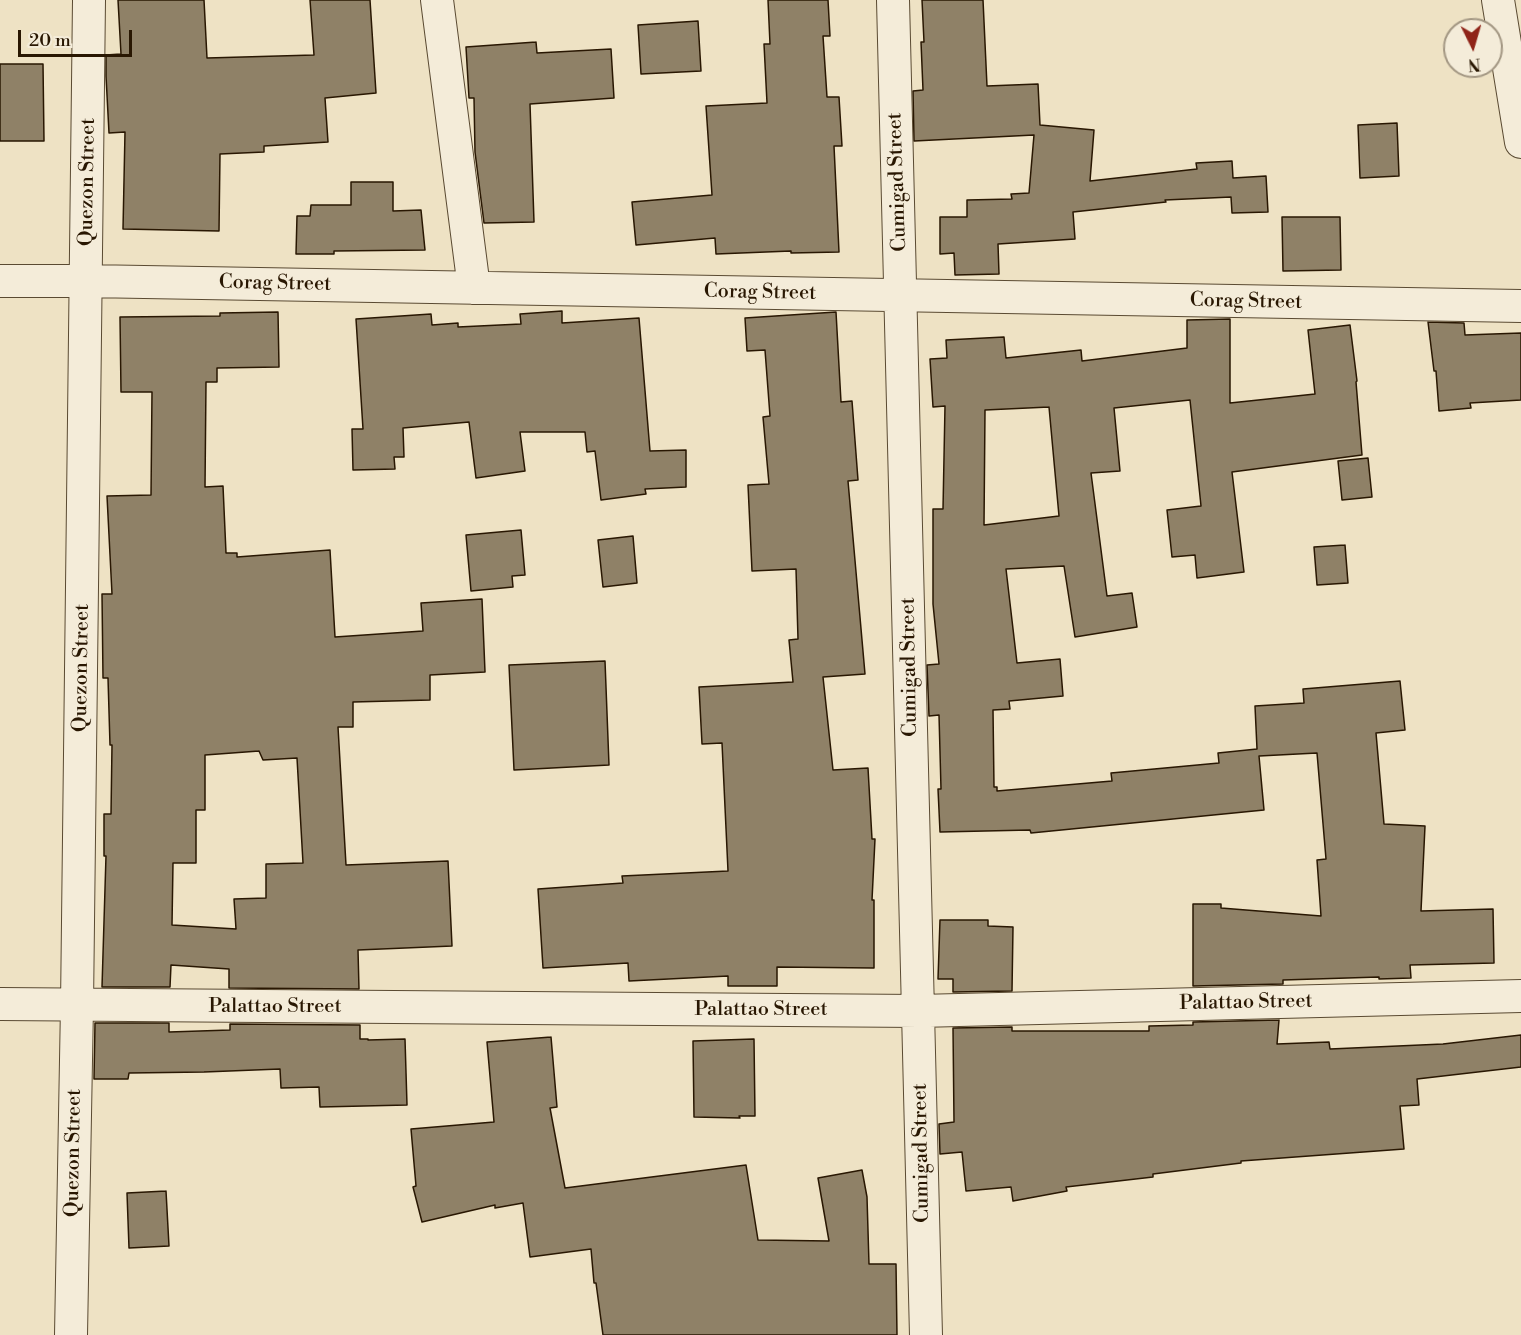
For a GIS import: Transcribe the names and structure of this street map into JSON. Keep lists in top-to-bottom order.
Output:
{
  "streets": {
    "street": [
      "Quezon Street",
      "Cumigad Street",
      "Corag Street",
      "Palattao Street"
    ]
  },
  "crossings": [
    ["Quezon Street", "Corag Street"],
    ["Quezon Street", "Palattao Street"],
    ["Cumigad Street", "Corag Street"],
    ["Cumigad Street", "Palattao Street"]
  ],
  "scale_bar": "20 m",
  "north": "bottom"
}
